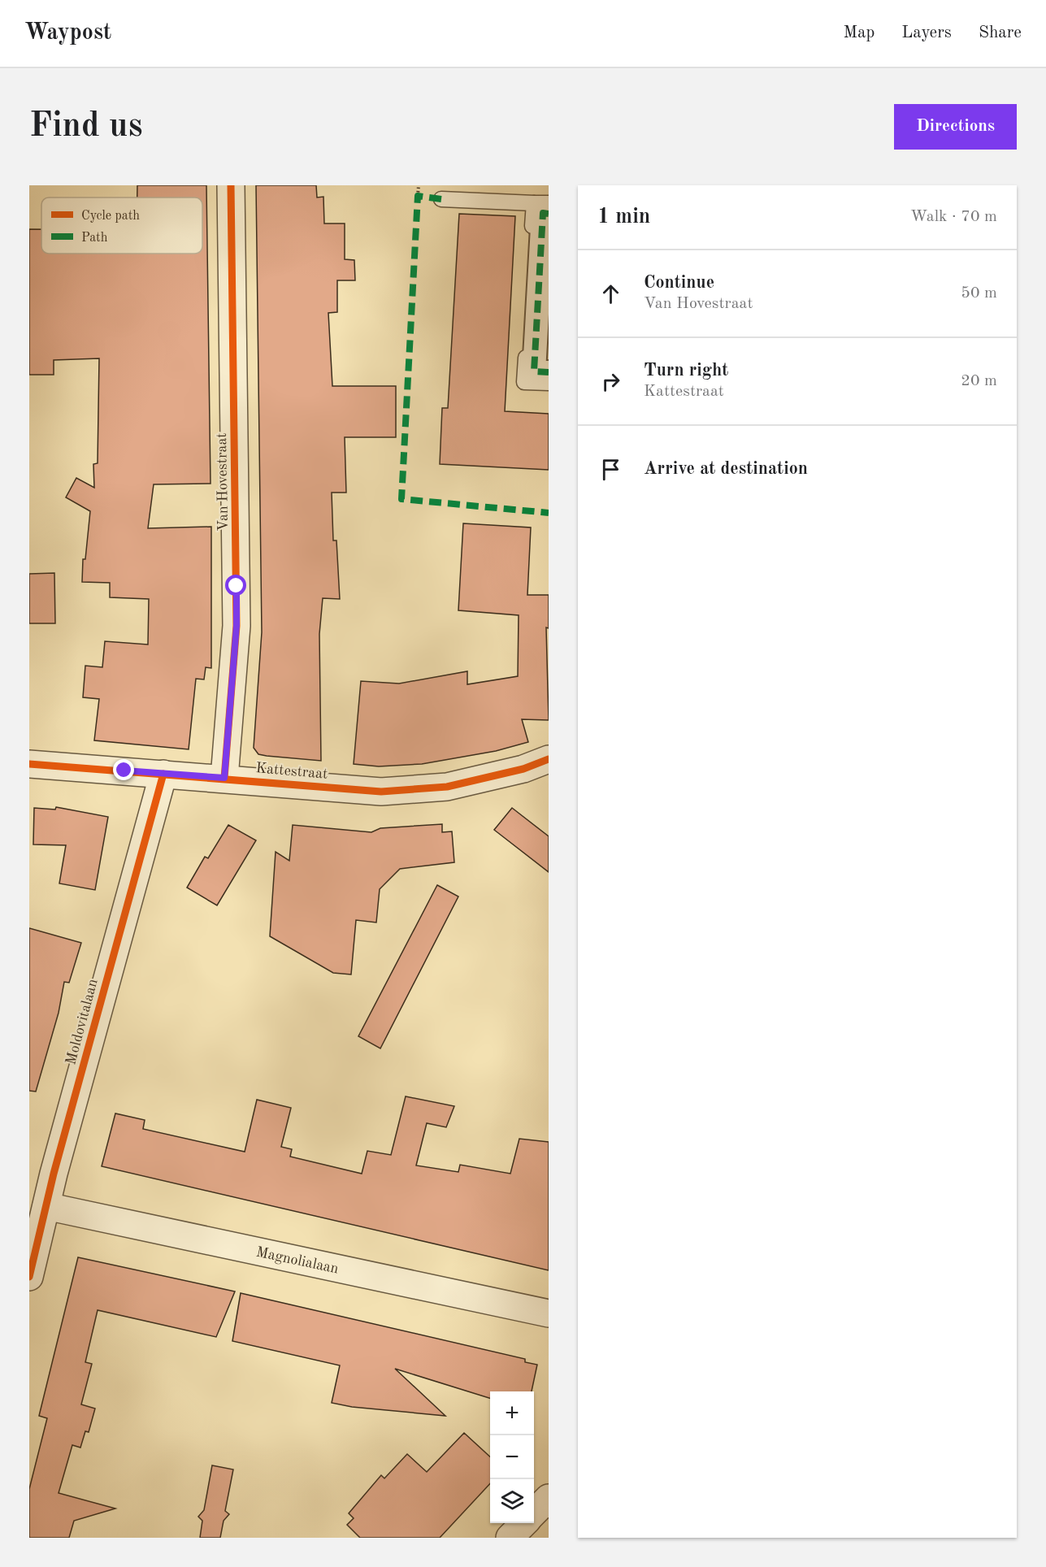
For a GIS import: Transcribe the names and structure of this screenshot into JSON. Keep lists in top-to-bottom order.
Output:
{
  "streets": {
    "street": [
      "Van Hovestraat",
      "Kattestraat",
      "Moldovitalaan",
      "Magnolialaan"
    ]
  },
  "crossings": [
    ["Van Hovestraat", "Kattestraat"],
    ["Kattestraat", "Moldovitalaan"],
    ["Moldovitalaan", "Magnolialaan"]
  ],
  "legend": ["Cycle path", "Path"],
  "page": {
    "header": "Waypost",
    "nav": ["Map", "Layers", "Share"],
    "buttons": "Directions",
    "title": "Find us",
    "heading": ["1 min", "Walk · 70 m"],
    "list": [
      ["Continue", "Van Hovestraat", "50 m"],
      ["Turn right", "Kattestraat", "20 m"],
      "Arrive at destination"
    ],
    "map_buttons": ["+", "−"]
  }
}
